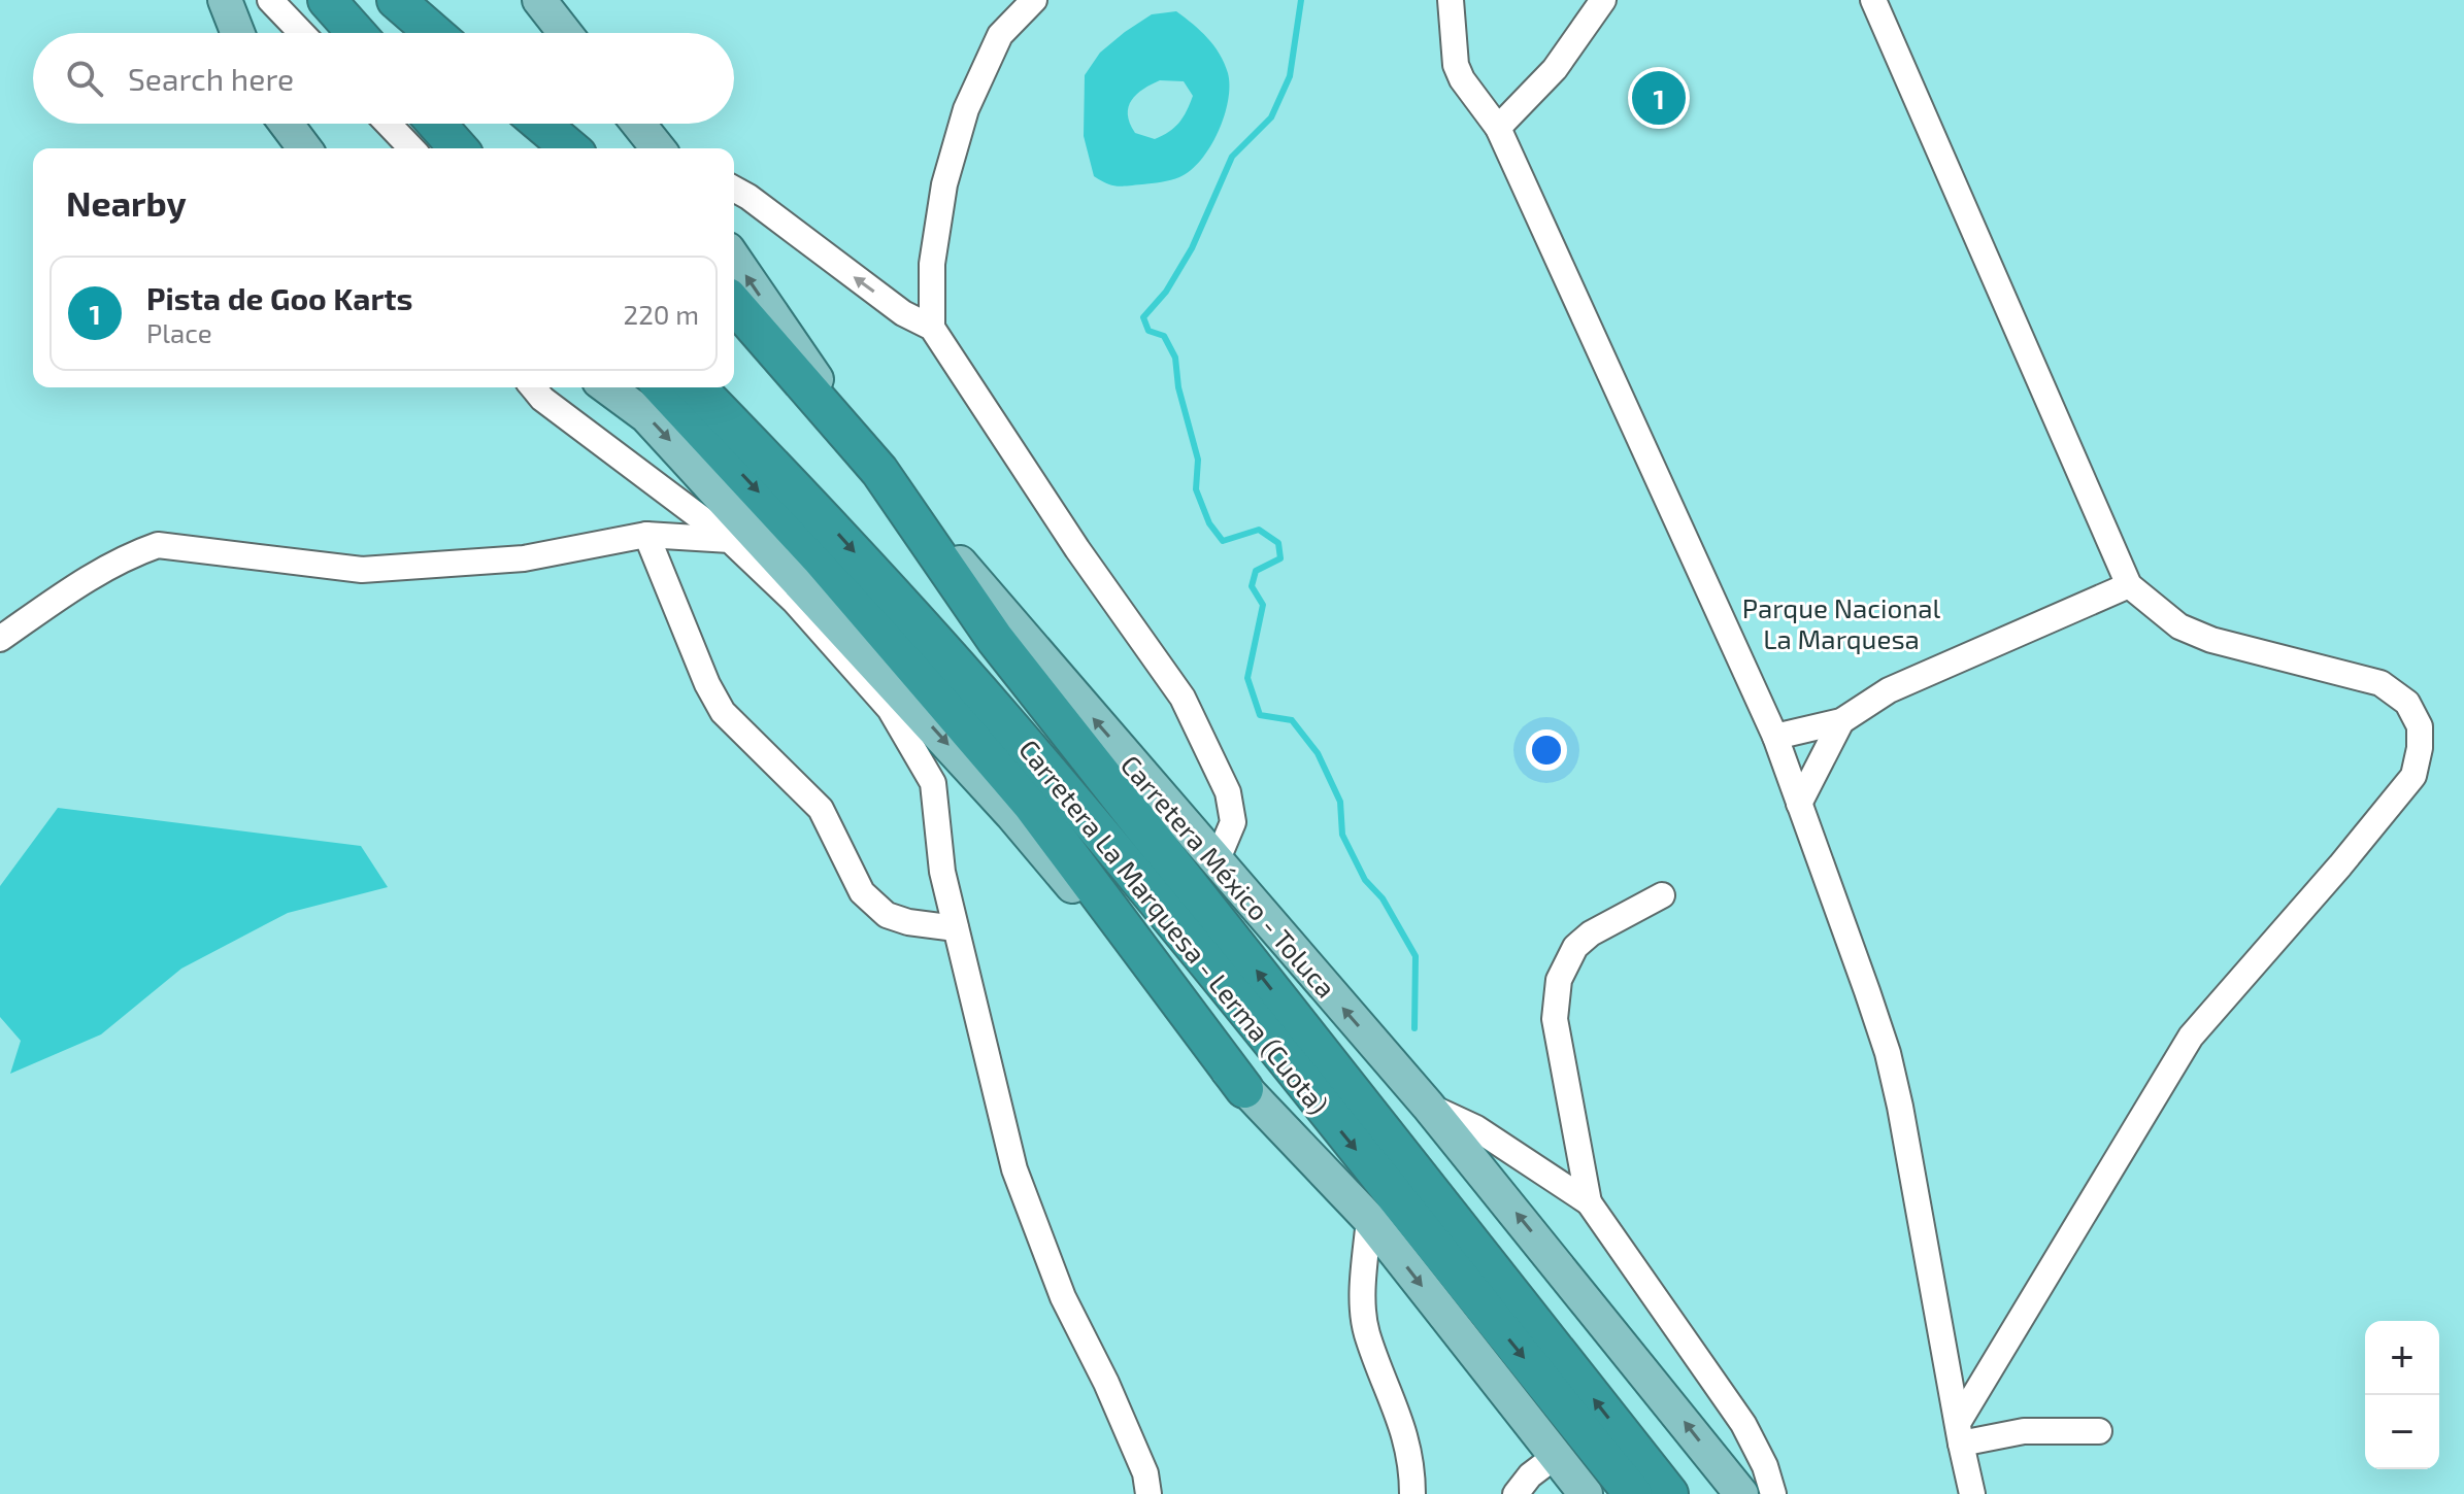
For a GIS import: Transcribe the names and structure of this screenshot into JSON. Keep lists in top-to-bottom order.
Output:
{
  "streets": {
    "highway": ["Carretera La Marquesa - Lerma (Cuota)"],
    "main road": ["Carretera México - Toluca"]
  },
  "crossings": [
    ["Carretera México - Toluca", "Carretera La Marquesa - Lerma (Cuota)"]
  ],
  "parks": ["Parque Nacional La Marquesa"],
  "page": {
    "search": "Search here",
    "pins": "1",
    "heading": "Nearby",
    "list": [
      {
        "mark": "1",
        "name": "Pista de Goo Karts",
        "note": "Place",
        "value": "220 m"
      }
    ],
    "map_buttons": ["+", "−"]
  }
}
